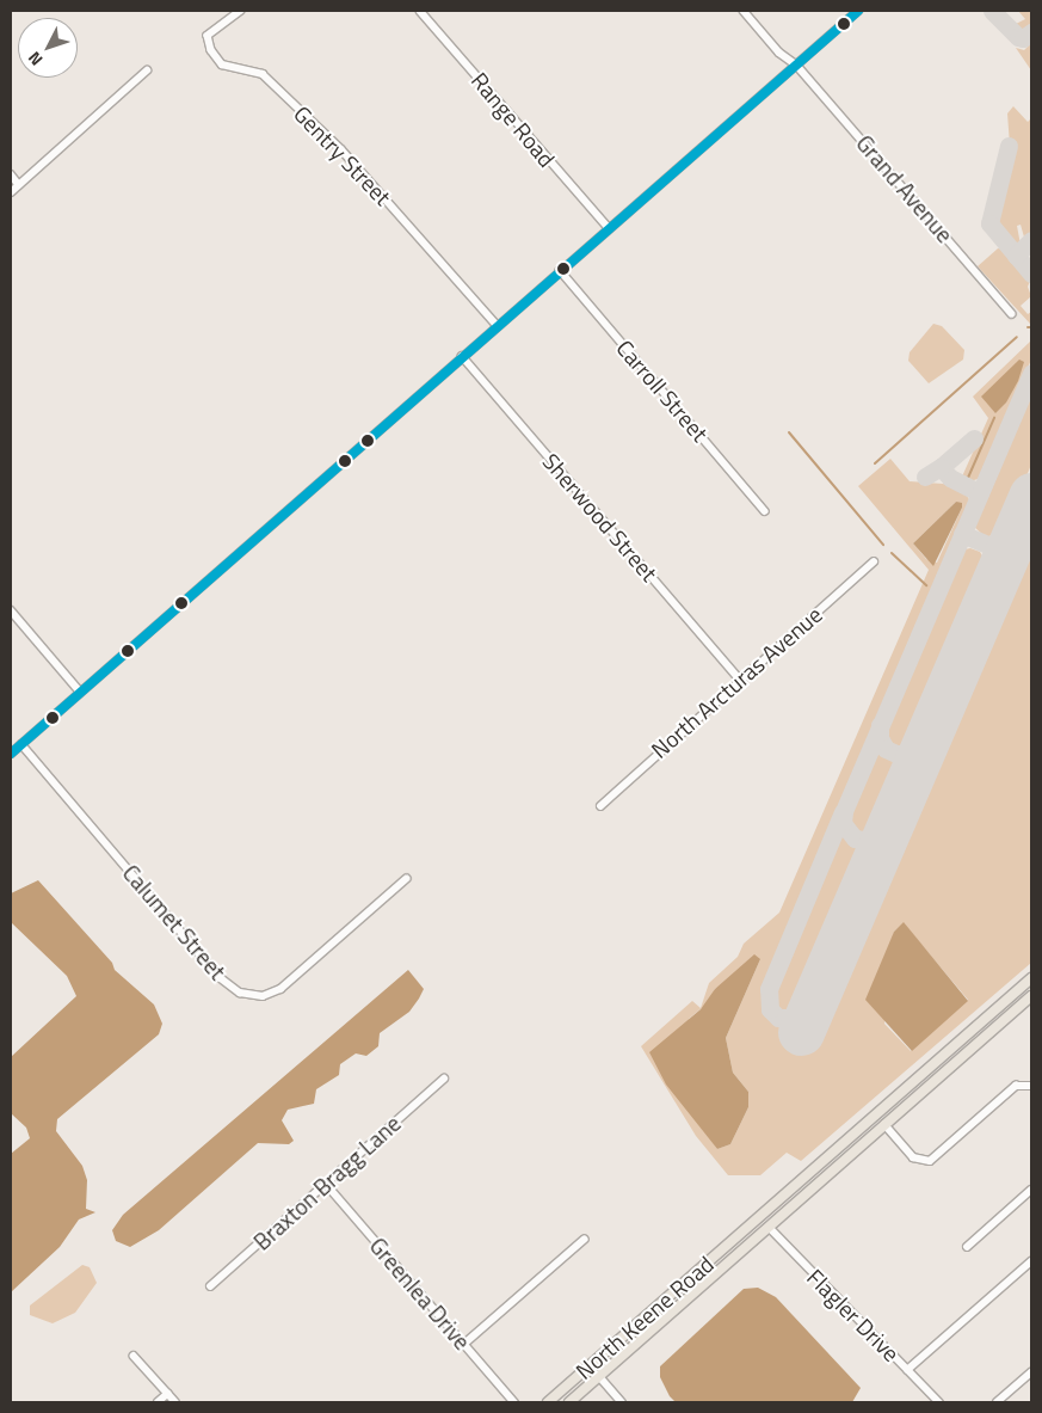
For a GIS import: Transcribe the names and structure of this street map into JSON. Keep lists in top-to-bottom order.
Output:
{
  "streets": {
    "main road": ["North Keene Road"],
    "street": [
      "Range Road",
      "Gentry Street",
      "Grand Avenue",
      "Carroll Street",
      "Sherwood Street",
      "North Arcturas Avenue",
      "Calumet Street",
      "Braxton Bragg Lane",
      "Greenlea Drive",
      "Flagler Drive"
    ]
  },
  "crossings": [
    ["Sherwood Street", "North Arcturas Avenue"],
    ["Braxton Bragg Lane", "Greenlea Drive"],
    ["Flagler Drive", "North Keene Road"]
  ],
  "north": "bottom left"
}
